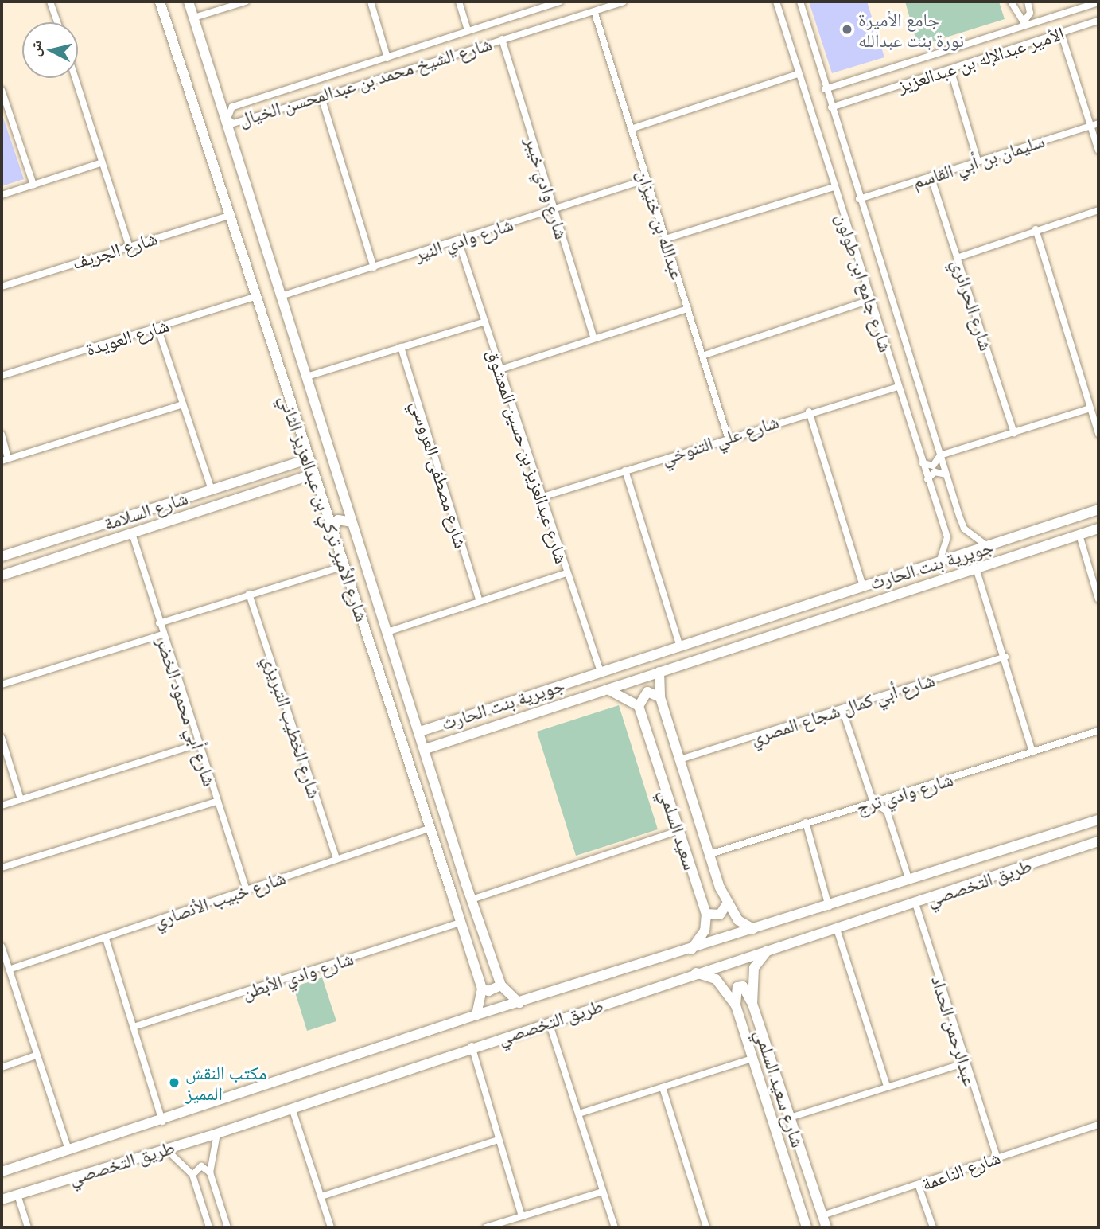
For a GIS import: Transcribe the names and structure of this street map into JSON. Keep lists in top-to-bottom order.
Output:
{
  "streets": {
    "street": [
      "الأمير عبدالإله بن عبدالعزيز",
      "شارع الشيخ محمد بن عبدالمحسن الخيال",
      "سليمان بن أبي القاسم",
      "شارع وادي خيبر",
      "عبدالله بن خنيزان",
      "شارع وادي النير",
      "شارع الجريف",
      "شارع جامع ابن طولون",
      "شارع الحرائري",
      "شارع العويدة",
      "شارع علي التنوخي",
      "شارع عبدالعزيز بن حسين المعشوق",
      "شارع مصطفى العروسي",
      "شارع الأمير تركي بن عبدالعزيز الثاني",
      "شارع السلامة",
      "جويرية بنت الحارث",
      "شارع أبي كمال شجاع المصري",
      "شارع أبي محمود الخضر",
      "شارع الخطيب التبريزي",
      "شارع وادي ترج",
      "سعيد السلمي",
      "طريق التخصصي",
      "شارع خبيب الأنصاري",
      "شارع وادي الأبطن",
      "عبدالرحمن الحداد",
      "شارع سعيد السلمي",
      "شارع الناعمة"
    ]
  },
  "crossings": [
    ["الأمير عبدالإله بن عبدالعزيز", "شارع جامع ابن طولون"],
    ["شارع الشيخ محمد بن عبدالمحسن الخيال", "شارع وادي خيبر"],
    ["شارع الشيخ محمد بن عبدالمحسن الخيال", "عبدالله بن خنيزان"],
    ["سليمان بن أبي القاسم", "شارع جامع ابن طولون"],
    ["سليمان بن أبي القاسم", "شارع الحرائري"],
    ["شارع وادي خيبر", "شارع وادي النير"],
    ["عبدالله بن خنيزان", "شارع وادي النير"],
    ["عبدالله بن خنيزان", "شارع علي التنوخي"],
    ["شارع وادي النير", "شارع عبدالعزيز بن حسين المعشوق"],
    ["شارع وادي النير", "شارع الأمير تركي بن عبدالعزيز الثاني"],
    ["شارع الجريف", "شارع الأمير تركي بن عبدالعزيز الثاني"],
    ["شارع جامع ابن طولون", "شارع علي التنوخي"],
    ["شارع جامع ابن طولون", "جويرية بنت الحارث"],
    ["شارع العويدة", "شارع الأمير تركي بن عبدالعزيز الثاني"],
    ["شارع علي التنوخي", "شارع عبدالعزيز بن حسين المعشوق"],
    ["شارع عبدالعزيز بن حسين المعشوق", "جويرية بنت الحارث"],
    ["شارع الأمير تركي بن عبدالعزيز الثاني", "شارع السلامة"],
    ["شارع الأمير تركي بن عبدالعزيز الثاني", "جويرية بنت الحارث"],
    ["شارع الأمير تركي بن عبدالعزيز الثاني", "طريق التخصصي"],
    ["شارع الأمير تركي بن عبدالعزيز الثاني", "شارع خبيب الأنصاري"],
    ["شارع الأمير تركي بن عبدالعزيز الثاني", "شارع وادي الأبطن"],
    ["جويرية بنت الحارث", "سعيد السلمي"],
    ["شارع أبي كمال شجاع المصري", "سعيد السلمي"],
    ["شارع أبي محمود الخضر", "شارع خبيب الأنصاري"],
    ["شارع الخطيب التبريزي", "شارع خبيب الأنصاري"],
    ["شارع وادي ترج", "سعيد السلمي"],
    ["سعيد السلمي", "طريق التخصصي"],
    ["طريق التخصصي", "عبدالرحمن الحداد"],
    ["طريق التخصصي", "شارع سعيد السلمي"],
    ["عبدالرحمن الحداد", "شارع الناعمة"],
    ["شارع سعيد السلمي", "شارع الناعمة"]
  ],
  "places": ["جامع الأميرة نورة بنت عبدالله", "مكتب النقش المميز"],
  "north": "left"
}
